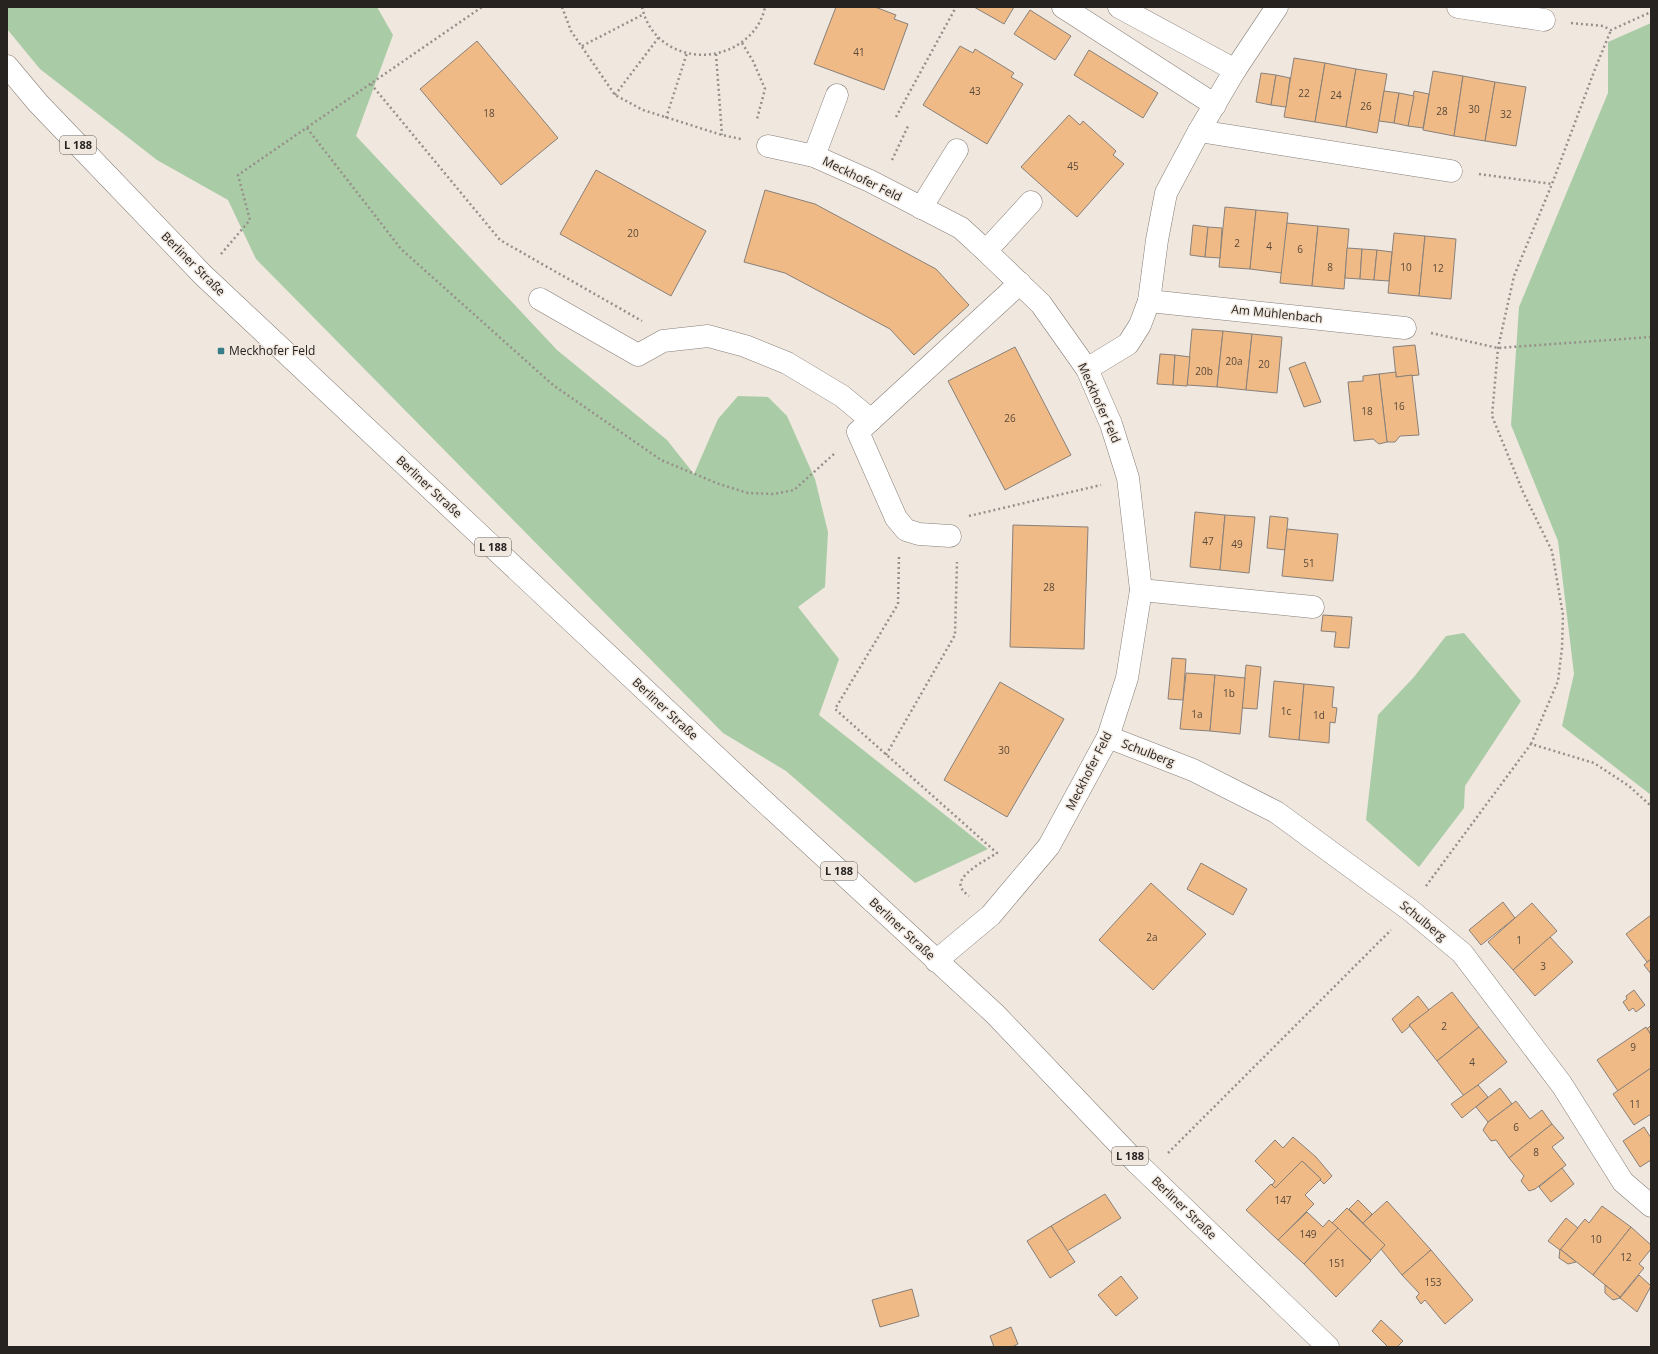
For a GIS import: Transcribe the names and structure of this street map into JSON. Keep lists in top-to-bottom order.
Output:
{
  "streets": {
    "street": [
      "L 188",
      "Meckhofer Feld",
      "Berliner Straße",
      "Am Mühlenbach",
      "Schulberg"
    ]
  },
  "crossings": [
    ["Meckhofer Feld", "Berliner Straße"],
    ["Meckhofer Feld", "Schulberg"]
  ],
  "places": {
    "transit": ["Meckhofer Feld"]
  },
  "house_numbers": [
    "41",
    "43",
    "22",
    "24",
    "26",
    "30",
    "28",
    "18",
    "32",
    "45",
    "20",
    "2",
    "4",
    "6",
    "8",
    "10",
    "12",
    "20a",
    "20",
    "20b",
    "16",
    "18",
    "26",
    "47",
    "49",
    "51",
    "28",
    "1b",
    "1c",
    "1a",
    "1d",
    "30",
    "2a",
    "1",
    "3",
    "2",
    "9",
    "4",
    "11",
    "6",
    "8",
    "147",
    "149",
    "10",
    "12",
    "151",
    "153"
  ]
}
